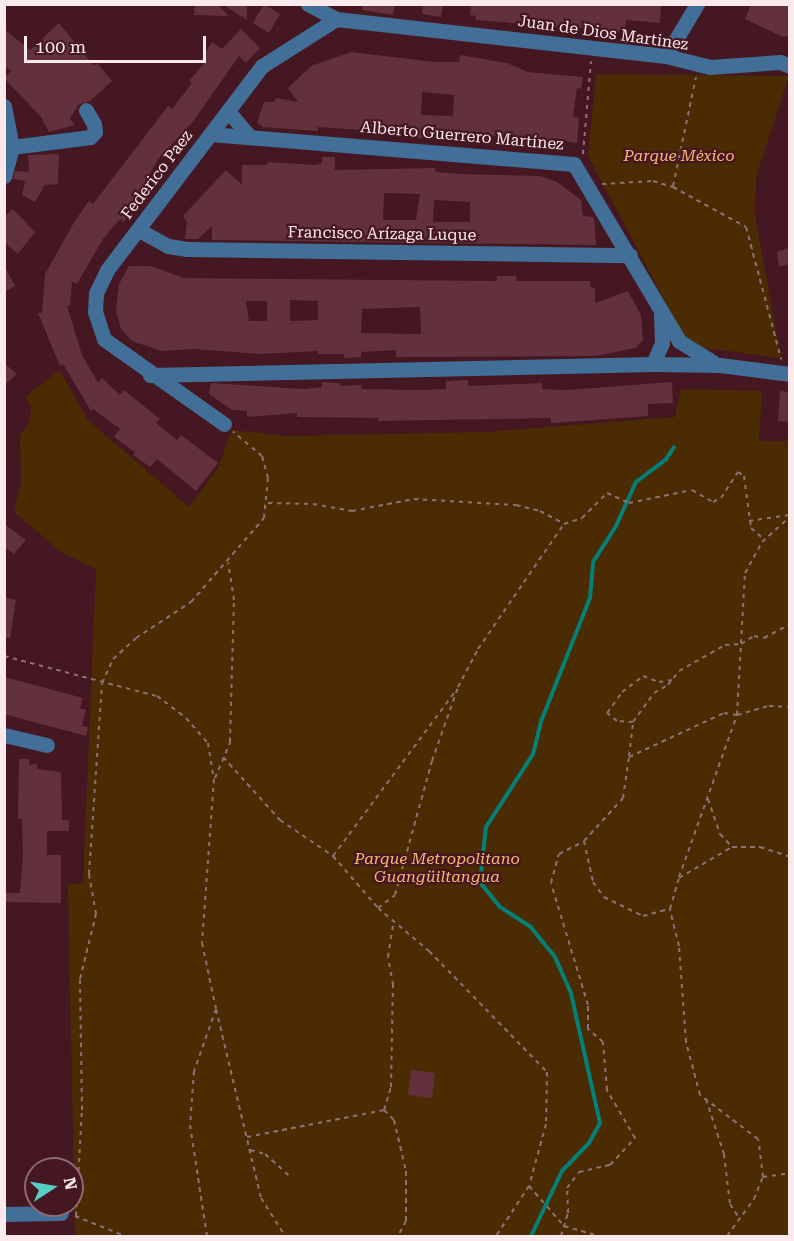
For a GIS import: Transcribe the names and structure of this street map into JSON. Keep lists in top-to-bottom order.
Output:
{
  "streets": {
    "street": [
      "Juan de Dios Martinez",
      "Alberto Guerrero Martínez",
      "Federico Paez",
      "Francisco Arízaga Luque"
    ]
  },
  "crossings": [
    ["Juan de Dios Martinez", "Federico Paez"],
    ["Alberto Guerrero Martínez", "Federico Paez"],
    ["Alberto Guerrero Martínez", "Francisco Arízaga Luque"],
    ["Federico Paez", "Francisco Arízaga Luque"]
  ],
  "parks": ["Parque México", "Parque Metropolitano Guangüiltangua"],
  "scale_bar": "100 m",
  "north": "right"
}
